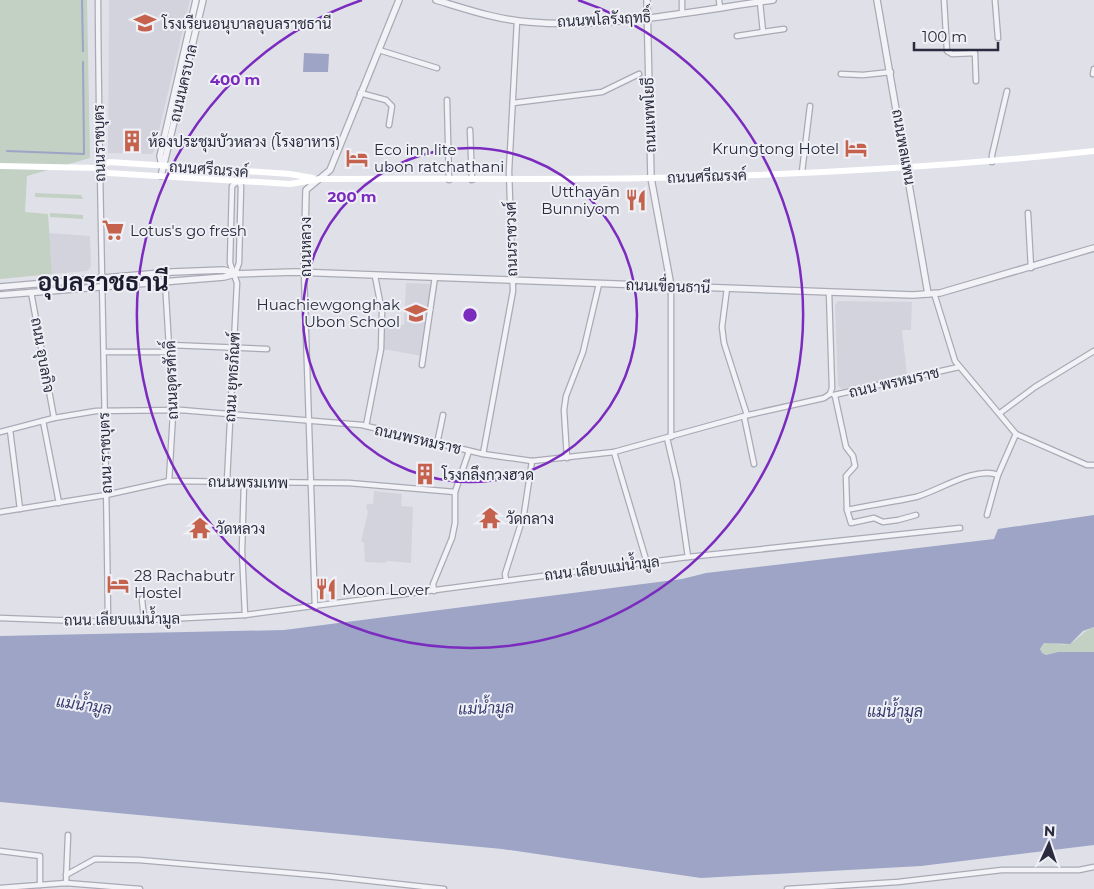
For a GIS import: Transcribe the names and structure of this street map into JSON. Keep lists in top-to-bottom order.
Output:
{
  "streets": {
    "main road": ["ถนนศรีณรงค์"],
    "street": [
      "ถนนพโลรังฤทธิ์",
      "ถนนนครบาล",
      "ถนนเทพโยธี",
      "ถนนราชบุตร",
      "ถนนพลแพน",
      "ถนนราชวงศ์",
      "ถนนหลวง",
      "ถนนเขื่อนธานี",
      "ถนน อุบลกิจ",
      "ถนน ยุทธภัณฑ์",
      "ถนนอุดรศักดิ์",
      "ถนน พรหมราช",
      "ถนนพรหมราช",
      "ถนน ราชบุตร",
      "ถนนพรมเทพ",
      "ถนน เลียบแม่น้ำมูล"
    ]
  },
  "crossings": [
    ["ถนนพโลรังฤทธิ์", "ถนนเทพโยธี"],
    ["ถนนพโลรังฤทธิ์", "ถนนราชวงศ์"],
    ["ถนนนครบาล", "ถนนศรีณรงค์"],
    ["ถนนเทพโยธี", "ถนนศรีณรงค์"],
    ["ถนนเทพโยธี", "ถนนเขื่อนธานี"],
    ["ถนนเทพโยธี", "ถนนพรหมราช"],
    ["ถนนเทพโยธี", "ถนน เลียบแม่น้ำมูล"],
    ["ถนนราชบุตร", "ถนนศรีณรงค์"],
    ["ถนนราชบุตร", "ถนนเขื่อนธานี"],
    ["ถนนราชบุตร", "ถนน ราชบุตร"],
    ["ถนนพลแพน", "ถนนศรีณรงค์"],
    ["ถนนพลแพน", "ถนนเขื่อนธานี"],
    ["ถนนศรีณรงค์", "ถนนราชวงศ์"],
    ["ถนนศรีณรงค์", "ถนนหลวง"],
    ["ถนนราชวงศ์", "ถนนเขื่อนธานี"],
    ["ถนนราชวงศ์", "ถนนพรหมราช"],
    ["ถนนหลวง", "ถนนเขื่อนธานี"],
    ["ถนนหลวง", "ถนนพรหมราช"],
    ["ถนนหลวง", "ถนนพรมเทพ"],
    ["ถนนหลวง", "ถนน เลียบแม่น้ำมูล"],
    ["ถนนเขื่อนธานี", "ถนน อุบลกิจ"],
    ["ถนนเขื่อนธานี", "ถนน ยุทธภัณฑ์"],
    ["ถนนเขื่อนธานี", "ถนนอุดรศักดิ์"],
    ["ถนนเขื่อนธานี", "ถนน ราชบุตร"],
    ["ถนน อุบลกิจ", "ถนนพรหมราช"],
    ["ถนน ยุทธภัณฑ์", "ถนนพรหมราช"],
    ["ถนน ยุทธภัณฑ์", "ถนนพรมเทพ"],
    ["ถนนอุดรศักดิ์", "ถนนพรหมราช"],
    ["ถนนอุดรศักดิ์", "ถนนพรมเทพ"],
    ["ถนน พรหมราช", "ถนนพรหมราช"],
    ["ถนนพรหมราช", "ถนน ราชบุตร"],
    ["ถนน ราชบุตร", "ถนนพรมเทพ"],
    ["ถนน ราชบุตร", "ถนน เลียบแม่น้ำมูล"]
  ],
  "districts": ["อุบลราชธานี"],
  "water": ["แม่น้ำมูล"],
  "places": {
    "school or university": ["โรงเรียนอนุบาลอุบลราชธานี", "Huachiewgonghak Ubon School"],
    "building": ["ห้องประชุมบัวหลวง (โรงอาหาร)", "โรงกลึงกวงฮวด"],
    "hotel": ["Krungtong Hotel", "Eco inn lite ubon ratchathani", "28 Rachabutr Hostel"],
    "restaurant": ["Utthayān Bunniyom", "Moon Lover"],
    "supermarket": ["Lotus's go fresh"],
    "temple": ["วัดกลาง", "วัดหลวง"]
  },
  "scale_bar": "100 m",
  "north": "top",
  "rings": ["400 m", "200 m"]
}
